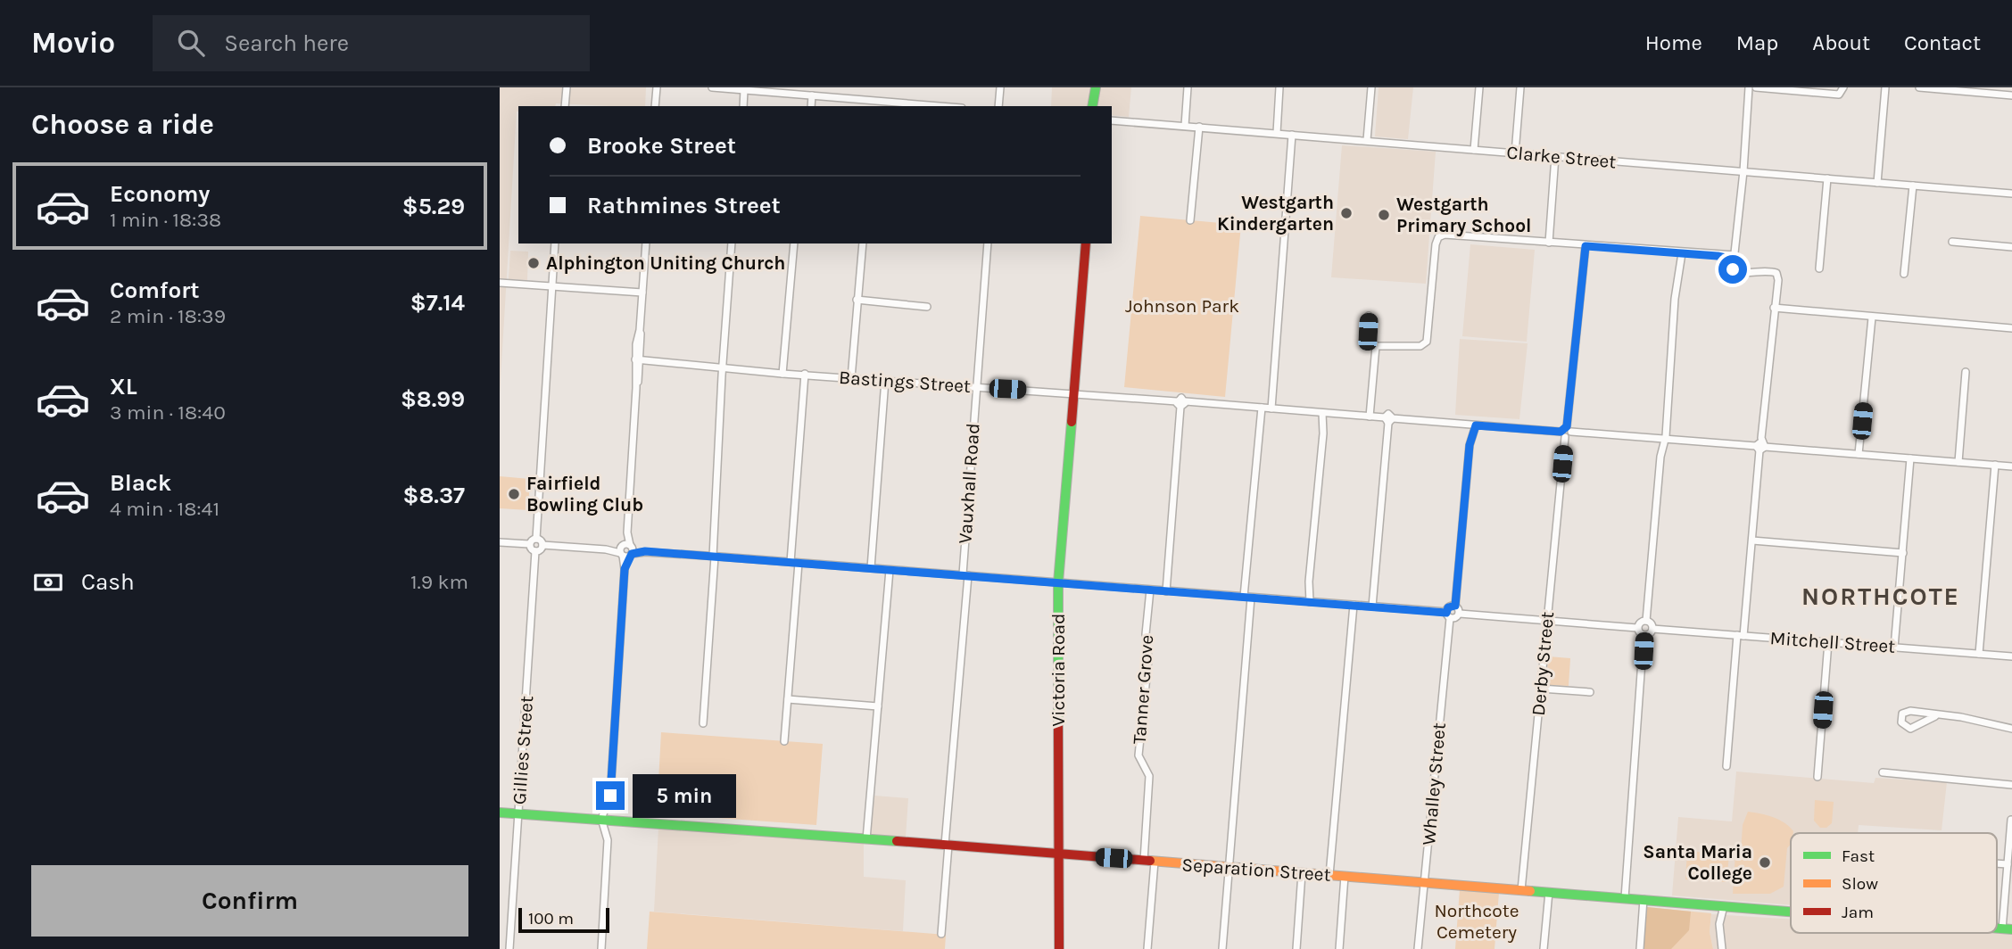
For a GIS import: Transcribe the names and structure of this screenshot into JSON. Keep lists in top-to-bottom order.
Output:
{
  "streets": {
    "street": [
      "Clarke Street",
      "Bastings Street",
      "Vauxhall Road",
      "Mitchell Street",
      "Derby Street",
      "Victoria Road",
      "Tanner Grove",
      "Gillies Street",
      "Whalley Street",
      "Separation Street"
    ]
  },
  "crossings": [
    ["Bastings Street", "Vauxhall Road"],
    ["Bastings Street", "Derby Street"],
    ["Bastings Street", "Victoria Road"],
    ["Vauxhall Road", "Separation Street"],
    ["Derby Street", "Separation Street"],
    ["Victoria Road", "Separation Street"],
    ["Tanner Grove", "Separation Street"],
    ["Gillies Street", "Separation Street"],
    ["Whalley Street", "Separation Street"]
  ],
  "districts": ["NORTHCOTE"],
  "parks": ["Johnson Park", "Northcote Cemetery"],
  "places": [
    "Westgarth Kindergarten",
    "Westgarth Primary School",
    "Alphington Uniting Church",
    "Fairfield Bowling Club",
    "Santa Maria College"
  ],
  "legend": ["Fast", "Slow", "Jam"],
  "scale_bar": "100 m",
  "page": {
    "header": "Movio",
    "search": "Search here",
    "nav": [
      "Home",
      "Map",
      "About",
      "Contact"
    ],
    "heading": "Choose a ride",
    "banner": ["Brooke Street", "Rathmines Street"],
    "list": [
      {
        "name": "Economy",
        "note": "1 min · 18:38",
        "value": "$5.29"
      },
      {
        "name": "Comfort",
        "note": "2 min · 18:39",
        "value": "$7.14"
      },
      {
        "name": "XL",
        "note": "3 min · 18:40",
        "value": "$8.99"
      },
      {
        "name": "Black",
        "note": "4 min · 18:41",
        "value": "$8.37"
      }
    ],
    "pay": ["Cash", "1.9 km"],
    "bubble": "5 min",
    "buttons": "Confirm",
    "scale": "100 m"
  }
}
